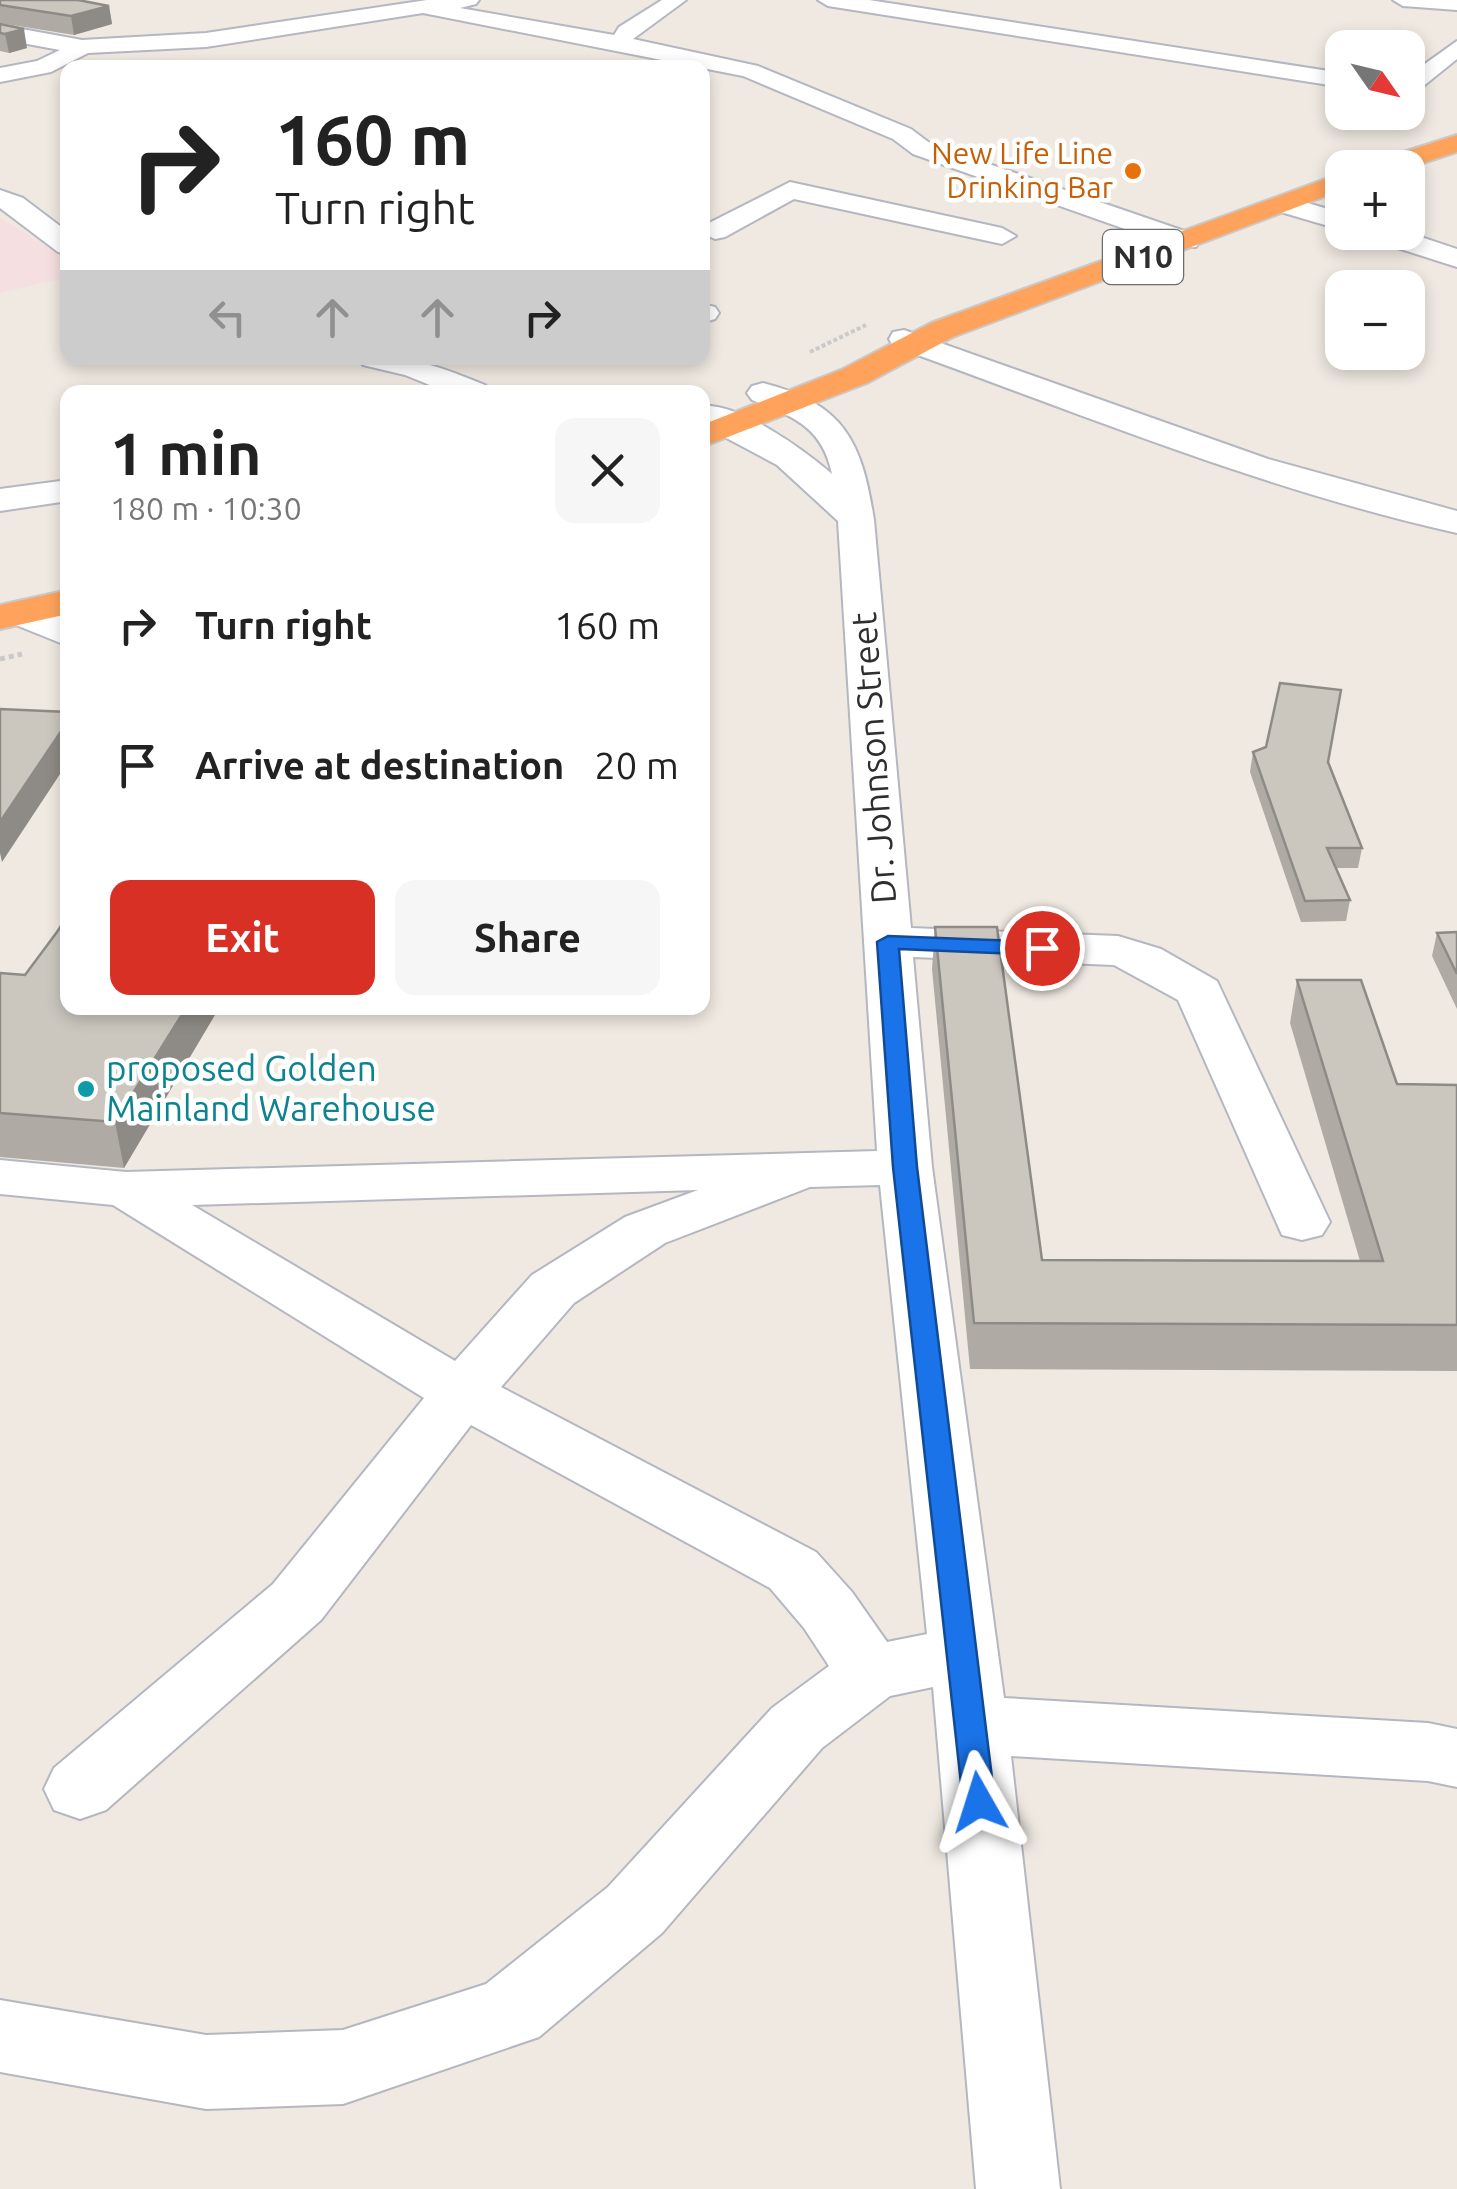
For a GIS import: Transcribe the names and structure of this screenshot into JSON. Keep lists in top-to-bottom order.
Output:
{
  "streets": {
    "highway": ["N10"],
    "street": ["Dr. Johnson Street"]
  },
  "crossings": [
    ["N10", "Dr. Johnson Street"]
  ],
  "places": ["New Life Line Drinking Bar", "proposed Golden Mainland Warehouse"],
  "north": "bottom right",
  "page": {
    "map_buttons": ["+", "−"],
    "turn": ["160 m", "Turn right"],
    "heading": ["1 min", "180 m · 10:30"],
    "list": [
      {
        "name": "Turn right",
        "value": "160 m"
      },
      {
        "name": "Arrive at destination",
        "value": "20 m"
      }
    ],
    "buttons": ["Exit", "Share"]
  }
}
